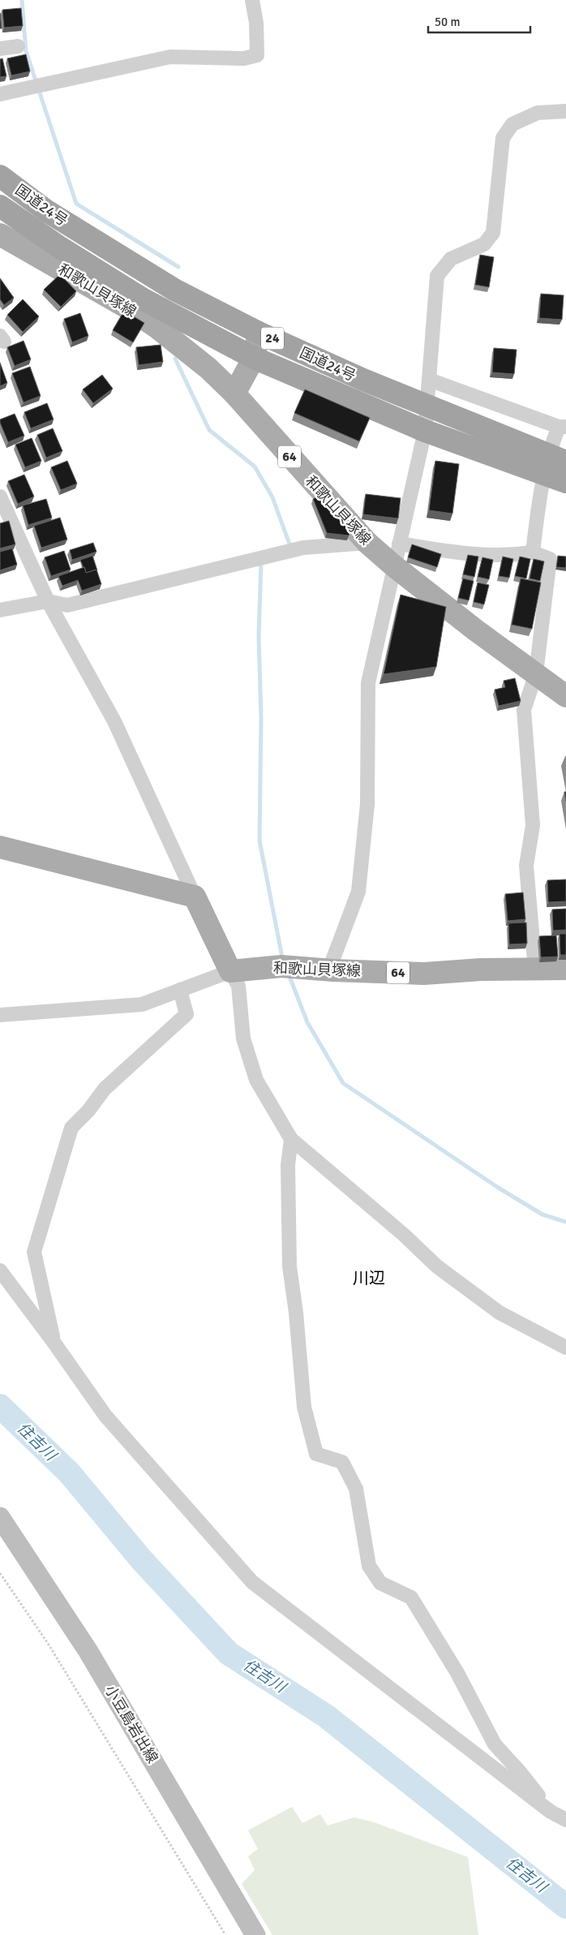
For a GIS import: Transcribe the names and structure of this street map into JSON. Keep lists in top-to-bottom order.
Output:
{
  "streets": {
    "highway": ["国道24号", "24"],
    "main road": ["和歌山貝塚線", "64", "小豆島岩出線"]
  },
  "districts": ["川辺"],
  "water": ["住吉川"],
  "scale_bar": "50 m"
}
